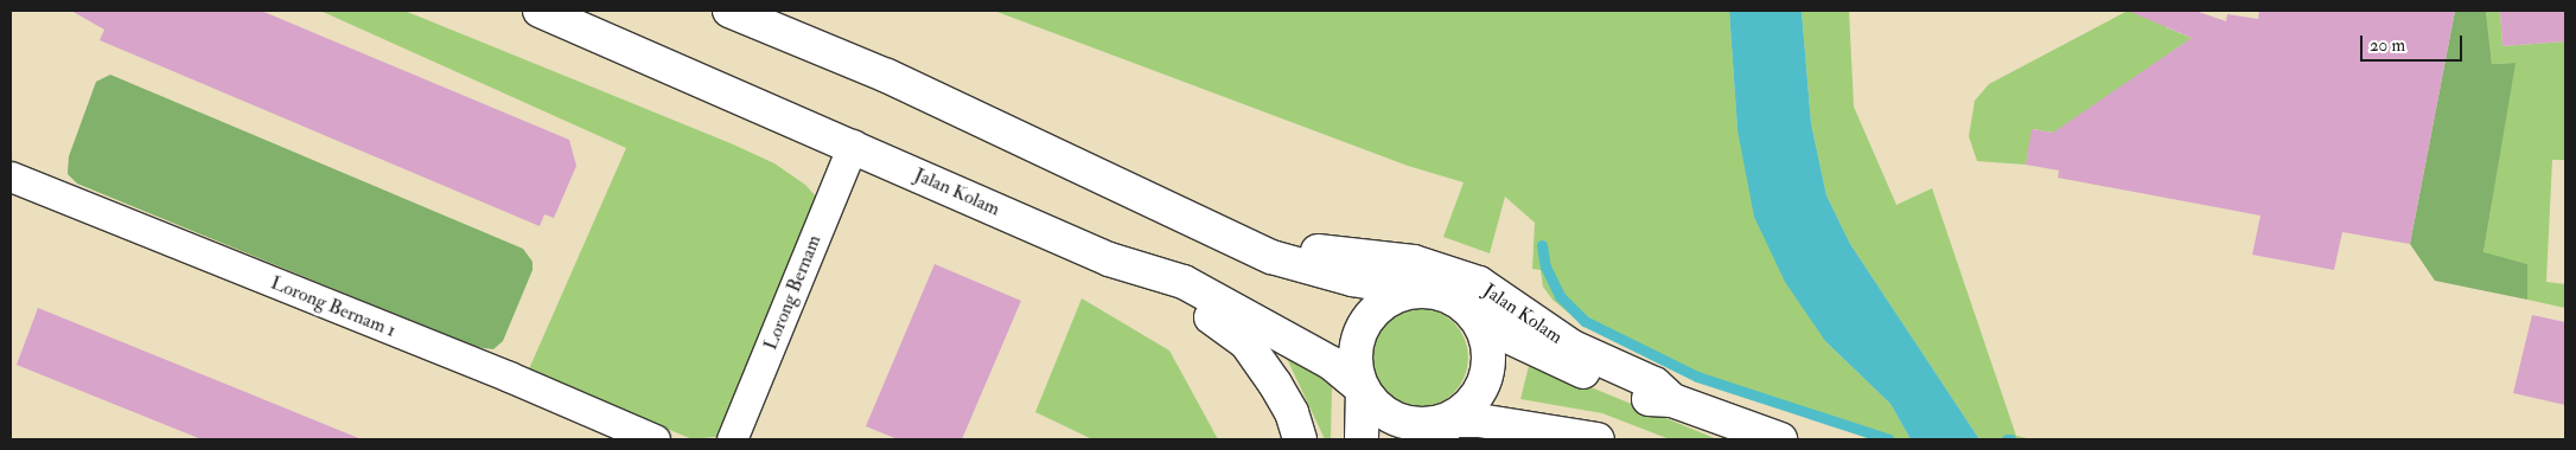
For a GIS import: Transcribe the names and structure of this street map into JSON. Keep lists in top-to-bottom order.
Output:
{
  "streets": {
    "main road": ["Jalan Kolam"],
    "street": ["Lorong Bernam", "Lorong Bernam 1"]
  },
  "crossings": [
    ["Jalan Kolam", "Lorong Bernam"]
  ],
  "scale_bar": "20 m"
}
